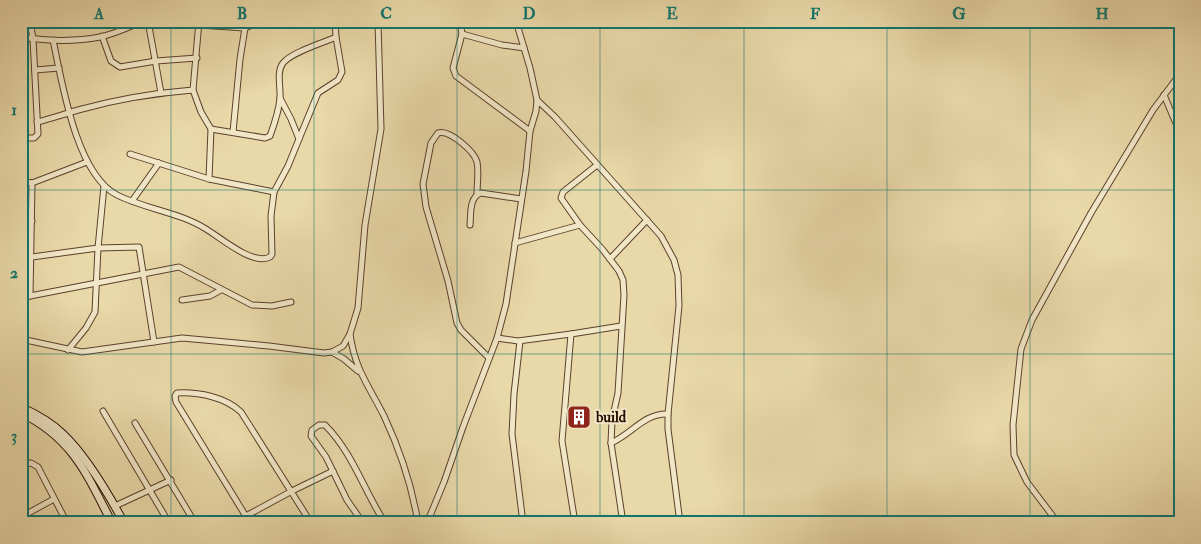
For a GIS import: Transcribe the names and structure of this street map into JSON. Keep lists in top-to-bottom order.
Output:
{
  "places": {
    "building": ["build"]
  },
  "grid": {
    "columns": [
      "A",
      "B",
      "C",
      "D",
      "E",
      "F",
      "G",
      "H"
    ],
    "rows": ["1", "2", "3"]
  }
}
